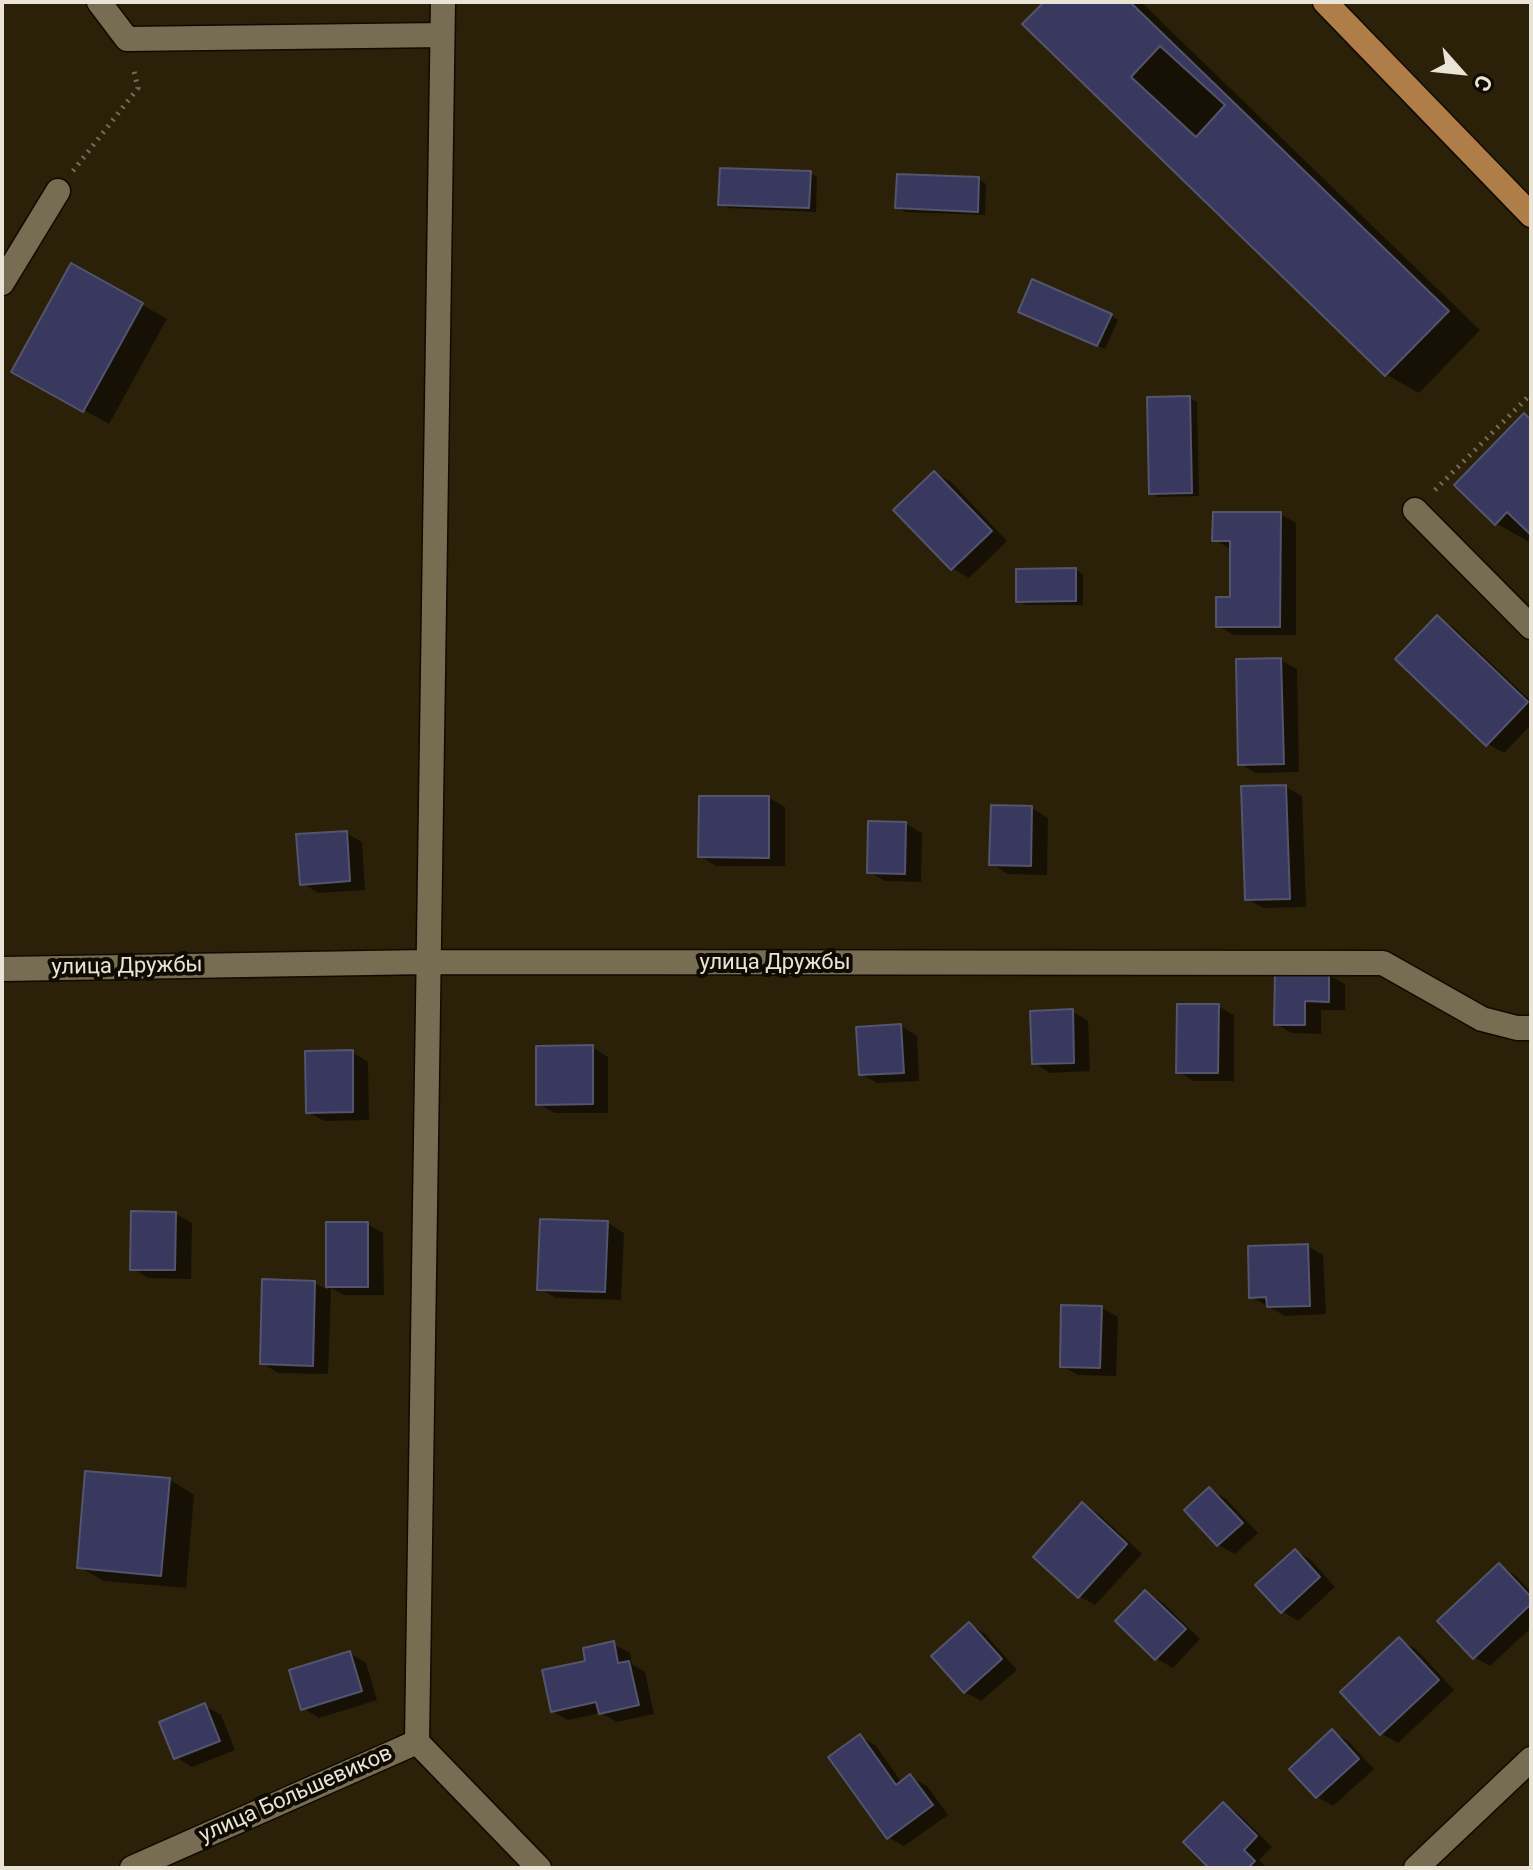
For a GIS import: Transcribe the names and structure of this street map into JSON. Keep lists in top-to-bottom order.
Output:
{
  "streets": {
    "street": ["улица Дружбы", "улица Большевиков"]
  },
  "north": "bottom right"
}
